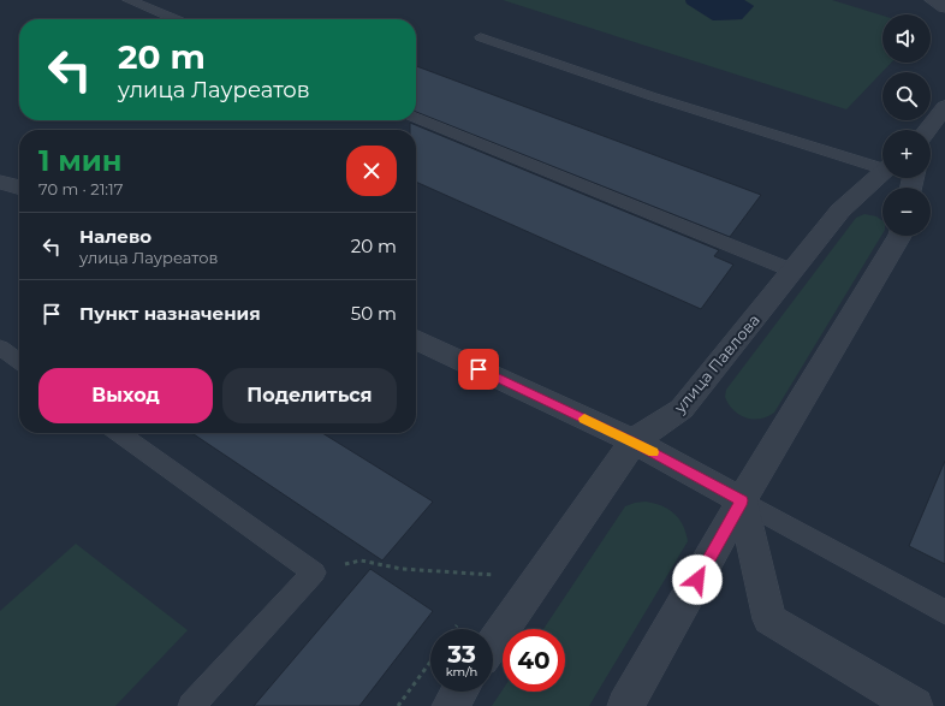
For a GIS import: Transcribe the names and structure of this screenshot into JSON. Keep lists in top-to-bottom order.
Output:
{
  "streets": {
    "street": ["улица Павлова"]
  },
  "page": {
    "map_buttons": ["+", "−"],
    "turn": ["20 m", "улица Лауреатов"],
    "heading": ["1 мин", "70 m · 21:17"],
    "list": [
      {
        "name": "Налево",
        "note": "улица Лауреатов",
        "value": "20 m"
      },
      {
        "name": "Пункт назначения",
        "value": "50 m"
      }
    ],
    "buttons": ["Выход", "Поделиться"],
    "speed": "33 km/h",
    "limit": "40"
  }
}
